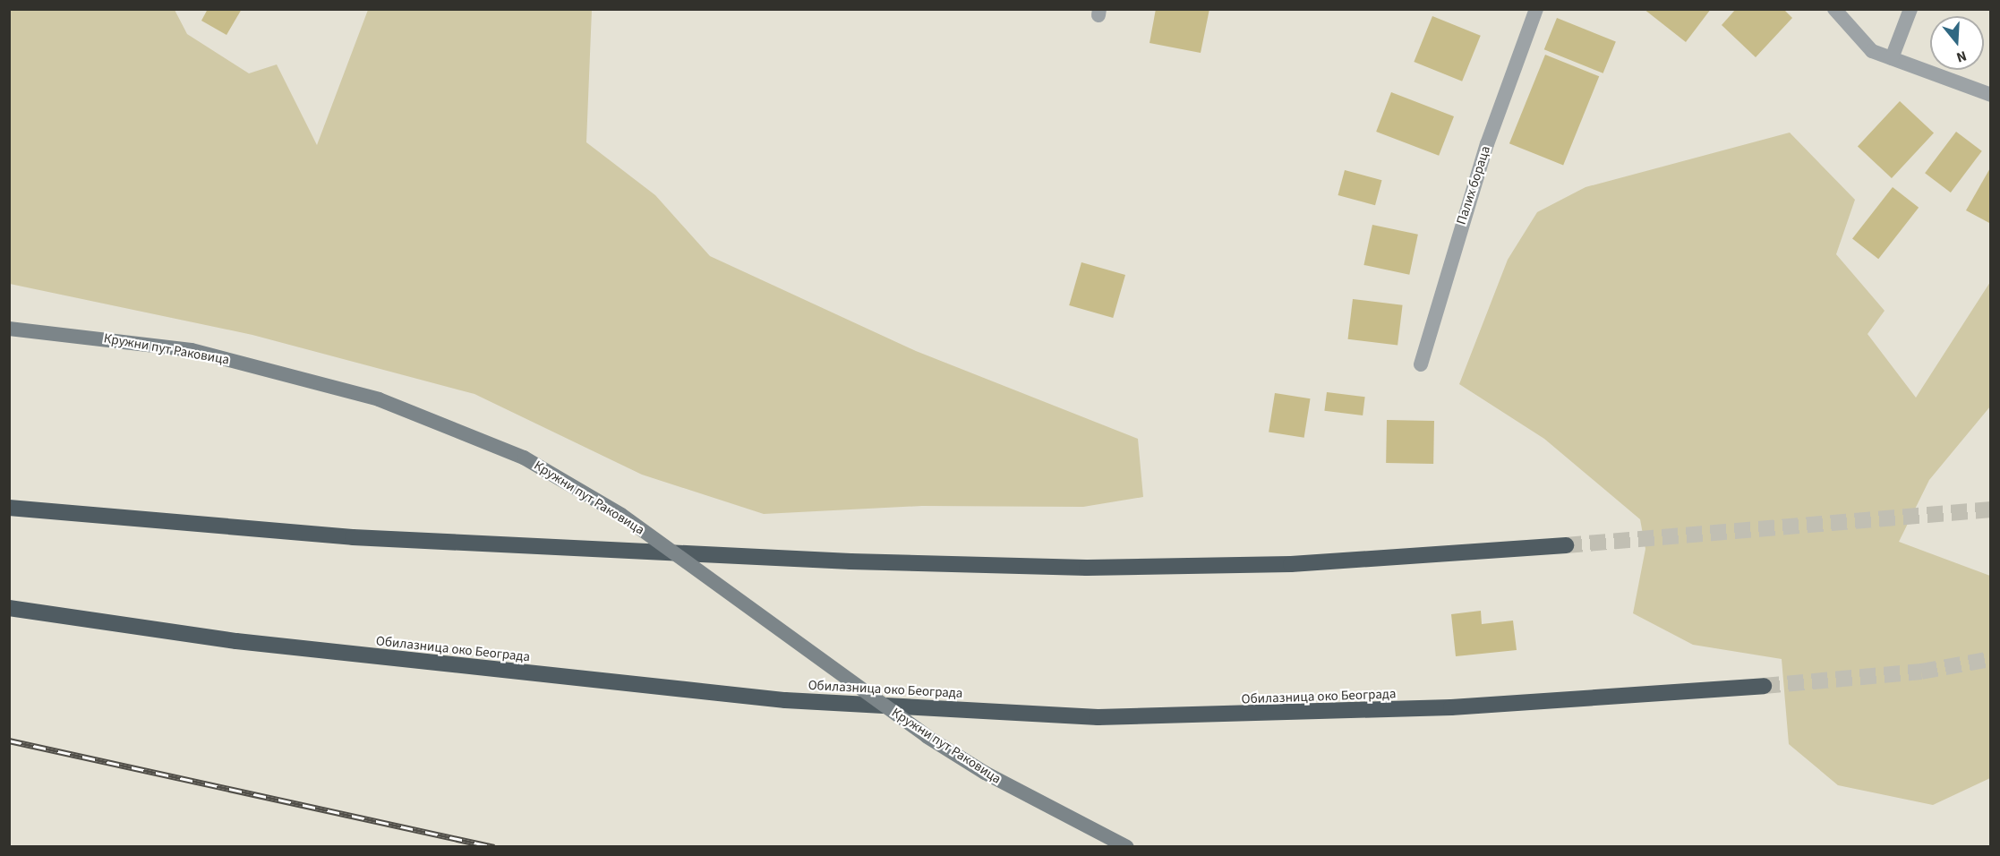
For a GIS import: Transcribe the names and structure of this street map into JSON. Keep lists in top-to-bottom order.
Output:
{
  "streets": {
    "highway": ["Обилазница око Београда"],
    "main road": ["Кружни пут Раковица"],
    "street": ["Палих бораца"]
  },
  "north": "bottom"
}
